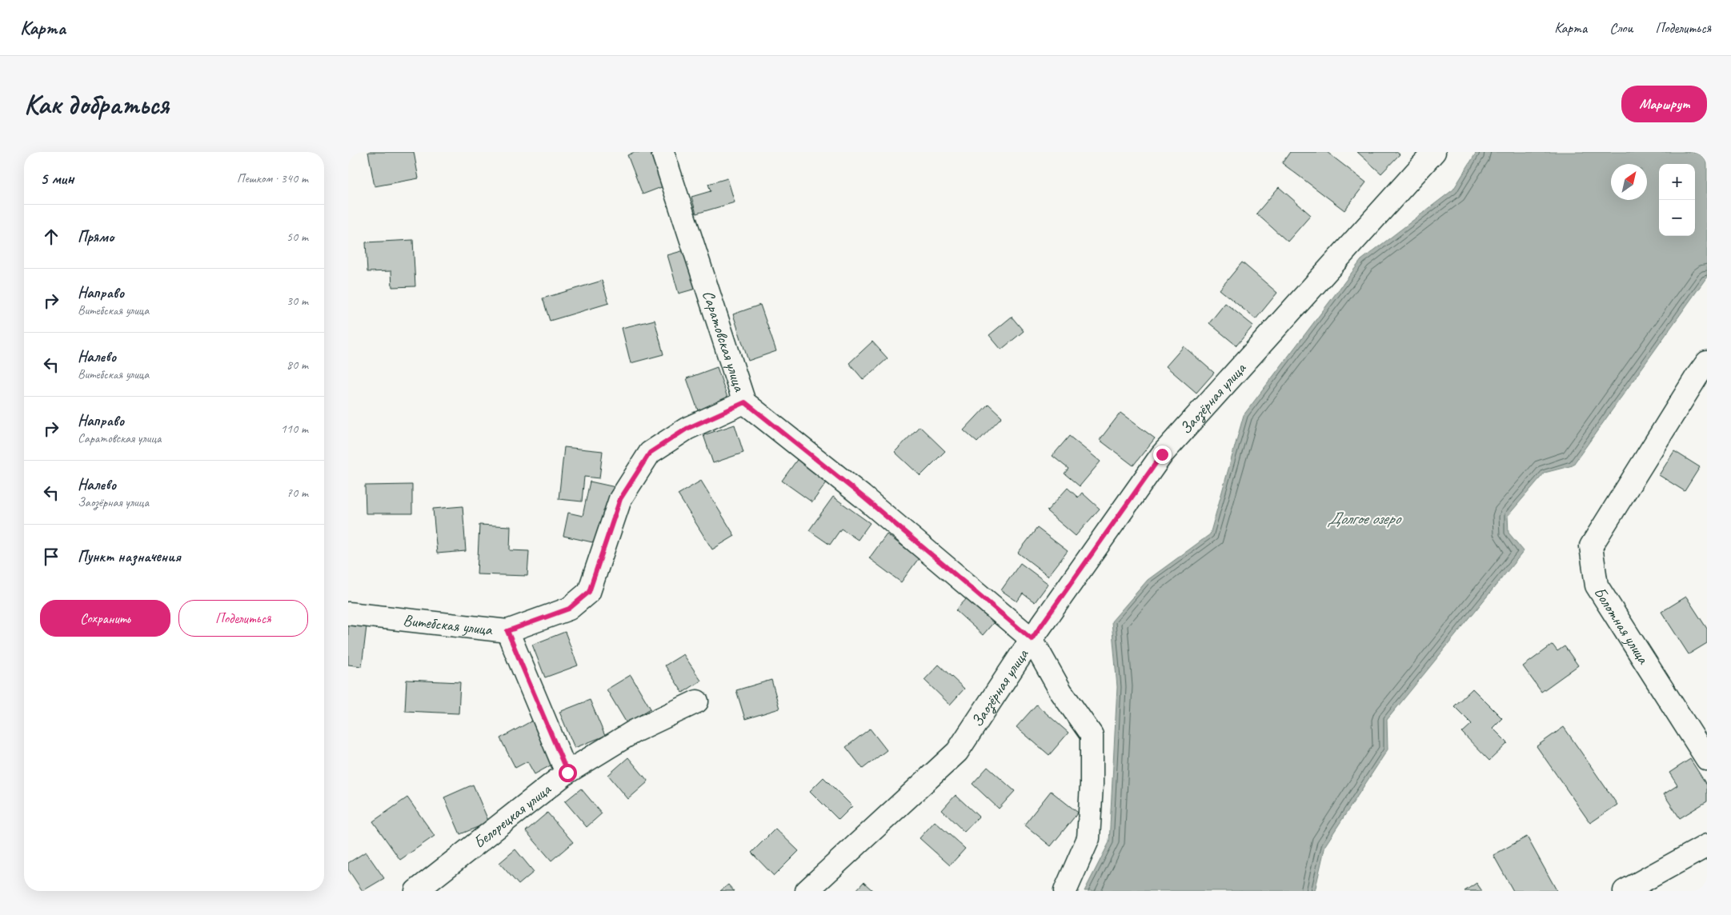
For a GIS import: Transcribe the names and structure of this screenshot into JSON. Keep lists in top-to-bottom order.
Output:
{
  "streets": {
    "street": [
      "Саратовская улица",
      "Заозёрная улица",
      "Витебская улица",
      "Болотная улица",
      "Белорецкая улица"
    ]
  },
  "crossings": [
    ["Саратовская улица", "Заозёрная улица"],
    ["Саратовская улица", "Витебская улица"]
  ],
  "water": ["Долгое озеро"],
  "north": "top right",
  "page": {
    "header": "Карта",
    "nav": ["Карта", "Слои", "Поделиться"],
    "buttons": [
      "Маршрут",
      ["Сохранить", "Поделиться"]
    ],
    "title": "Как добраться",
    "heading": ["5 мин", "Пешком · 340 m"],
    "map_buttons": ["+", "−"],
    "list": [
      ["Прямо", "50 m"],
      ["Направо", "Витебская улица", "30 m"],
      ["Налево", "Витебская улица", "80 m"],
      ["Направо", "Саратовская улица", "110 m"],
      ["Налево", "Заозёрная улица", "70 m"],
      "Пункт назначения"
    ]
  }
}
